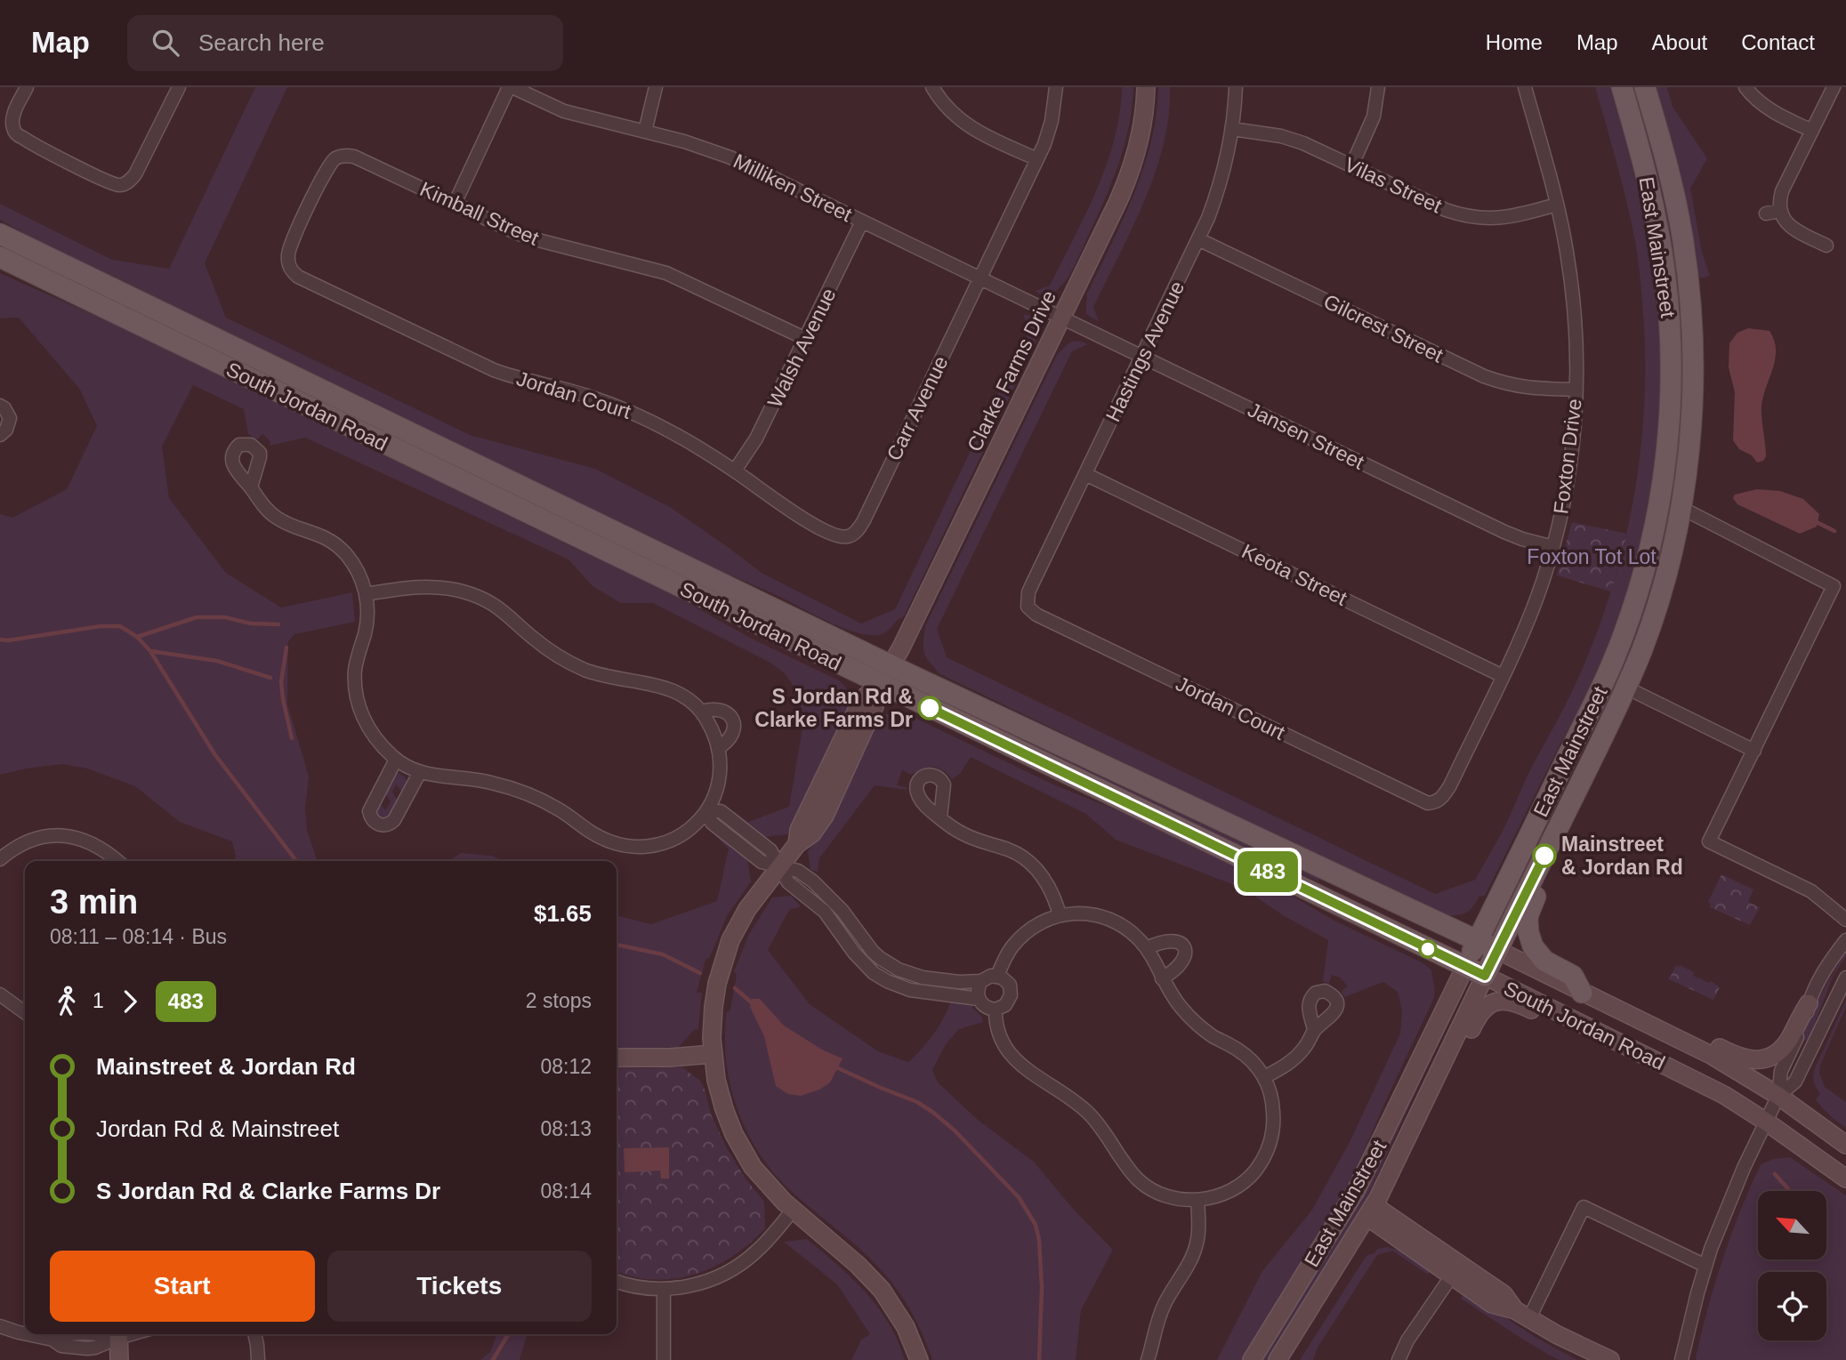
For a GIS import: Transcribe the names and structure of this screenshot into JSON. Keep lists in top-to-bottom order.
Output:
{
  "streets": {
    "main road": ["East Mainstreet", "Clarke Farms Drive", "South Jordan Road"],
    "street": [
      "Vilas Street",
      "Milliken Street",
      "Kimball Street",
      "Gilcrest Street",
      "Walsh Avenue",
      "Hastings Avenue",
      "Jordan Court",
      "Carr Avenue",
      "Jansen Street",
      "Foxton Drive",
      "Keota Street"
    ]
  },
  "crossings": [
    ["Vilas Street", "Hastings Avenue"],
    ["Vilas Street", "Foxton Drive"],
    ["Milliken Street", "Walsh Avenue"],
    ["Milliken Street", "Clarke Farms Drive"],
    ["Milliken Street", "Carr Avenue"],
    ["Milliken Street", "Jansen Street"],
    ["Kimball Street", "Walsh Avenue"],
    ["Kimball Street", "Jordan Court"],
    ["East Mainstreet", "South Jordan Road"],
    ["Gilcrest Street", "Hastings Avenue"],
    ["Gilcrest Street", "Foxton Drive"],
    ["Walsh Avenue", "Jordan Court"],
    ["Hastings Avenue", "Jordan Court"],
    ["Hastings Avenue", "Jansen Street"],
    ["Hastings Avenue", "Keota Street"],
    ["Clarke Farms Drive", "South Jordan Road"],
    ["Clarke Farms Drive", "Jansen Street"],
    ["Jordan Court", "Carr Avenue"],
    ["Jordan Court", "Foxton Drive"],
    ["Jansen Street", "Foxton Drive"],
    ["Foxton Drive", "Keota Street"]
  ],
  "parks": ["Foxton Tot Lot"],
  "places": ["S Jordan Rd & Clarke Farms Dr", "Mainstreet & Jordan Rd"],
  "lines": ["bus line 483"],
  "north": "top left",
  "page": {
    "header": "Map",
    "search": "Search here",
    "nav": [
      "Home",
      "Map",
      "About",
      "Contact"
    ],
    "on_map": "483",
    "heading": ["3 min", "08:11 – 08:14 · Bus", "$1.65"],
    "legs": ["1", "483", "2 stops"],
    "list": [
      {
        "name": "Mainstreet & Jordan Rd",
        "value": "08:12"
      },
      {
        "name": "Jordan Rd & Mainstreet",
        "value": "08:13"
      },
      {
        "name": "S Jordan Rd & Clarke Farms Dr",
        "value": "08:14"
      }
    ],
    "buttons": ["Start", "Tickets"]
  }
}
